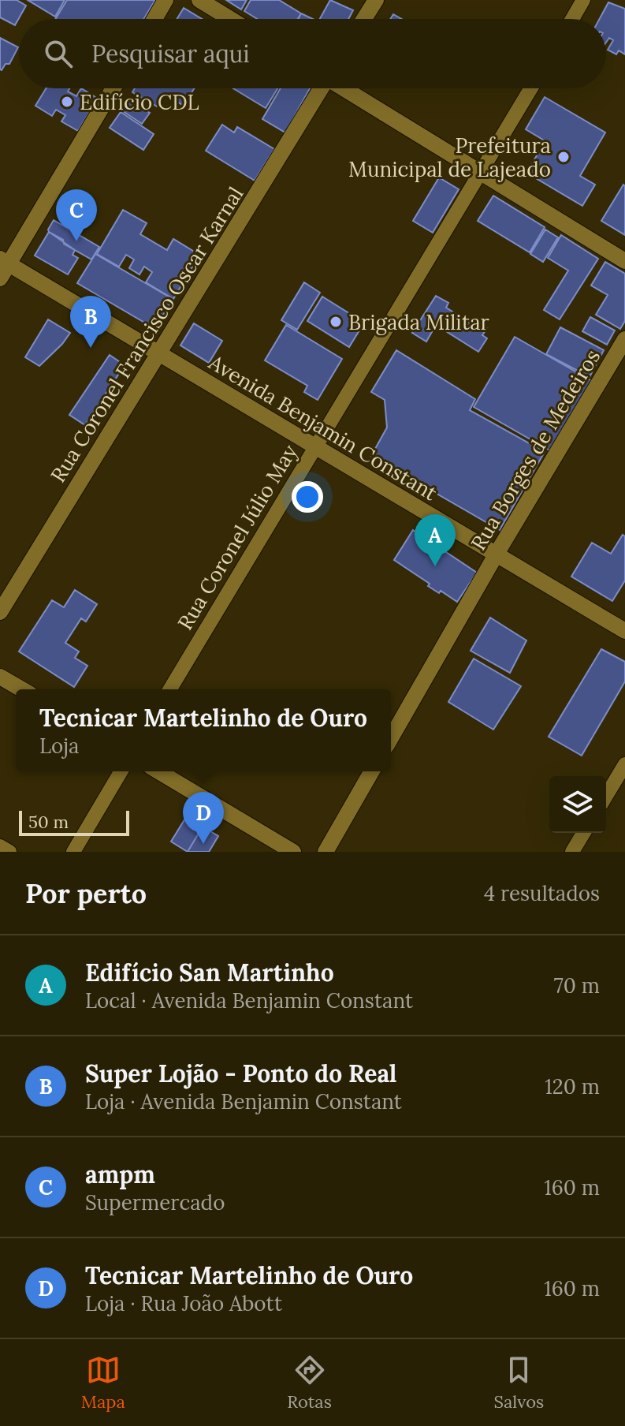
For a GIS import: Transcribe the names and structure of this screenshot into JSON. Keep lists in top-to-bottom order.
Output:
{
  "streets": {
    "main road": ["Rua Coronel Francisco Oscar Karnal", "Avenida Benjamin Constant", "Rua Borges de Medeiros"],
    "street": ["Rua Coronel Júlio May"]
  },
  "crossings": [
    ["Rua Coronel Francisco Oscar Karnal", "Avenida Benjamin Constant"],
    ["Avenida Benjamin Constant", "Rua Borges de Medeiros"],
    ["Avenida Benjamin Constant", "Rua Coronel Júlio May"]
  ],
  "places": ["Edifício CDL", "Prefeitura Municipal de Lajeado", "Brigada Militar"],
  "scale_bar": "50 m",
  "page": {
    "search": "Pesquisar aqui",
    "pins": [
      "C",
      "B",
      "A",
      "D"
    ],
    "popup": ["Tecnicar Martelinho de Ouro", "Loja"],
    "scale": "50 m",
    "heading": ["Por perto", "4 resultados"],
    "list": [
      {
        "mark": "A",
        "name": "Edifício San Martinho",
        "note": "Local · Avenida Benjamin Constant",
        "value": "70 m"
      },
      {
        "mark": "B",
        "name": "Super Lojão - Ponto do Real",
        "note": "Loja · Avenida Benjamin Constant",
        "value": "120 m"
      },
      {
        "mark": "C",
        "name": "ampm",
        "note": "Supermercado",
        "value": "160 m"
      },
      {
        "mark": "D",
        "name": "Tecnicar Martelinho de Ouro",
        "note": "Loja · Rua João Abott",
        "value": "160 m"
      }
    ],
    "nav": ["Mapa", "Rotas", "Salvos"]
  }
}
